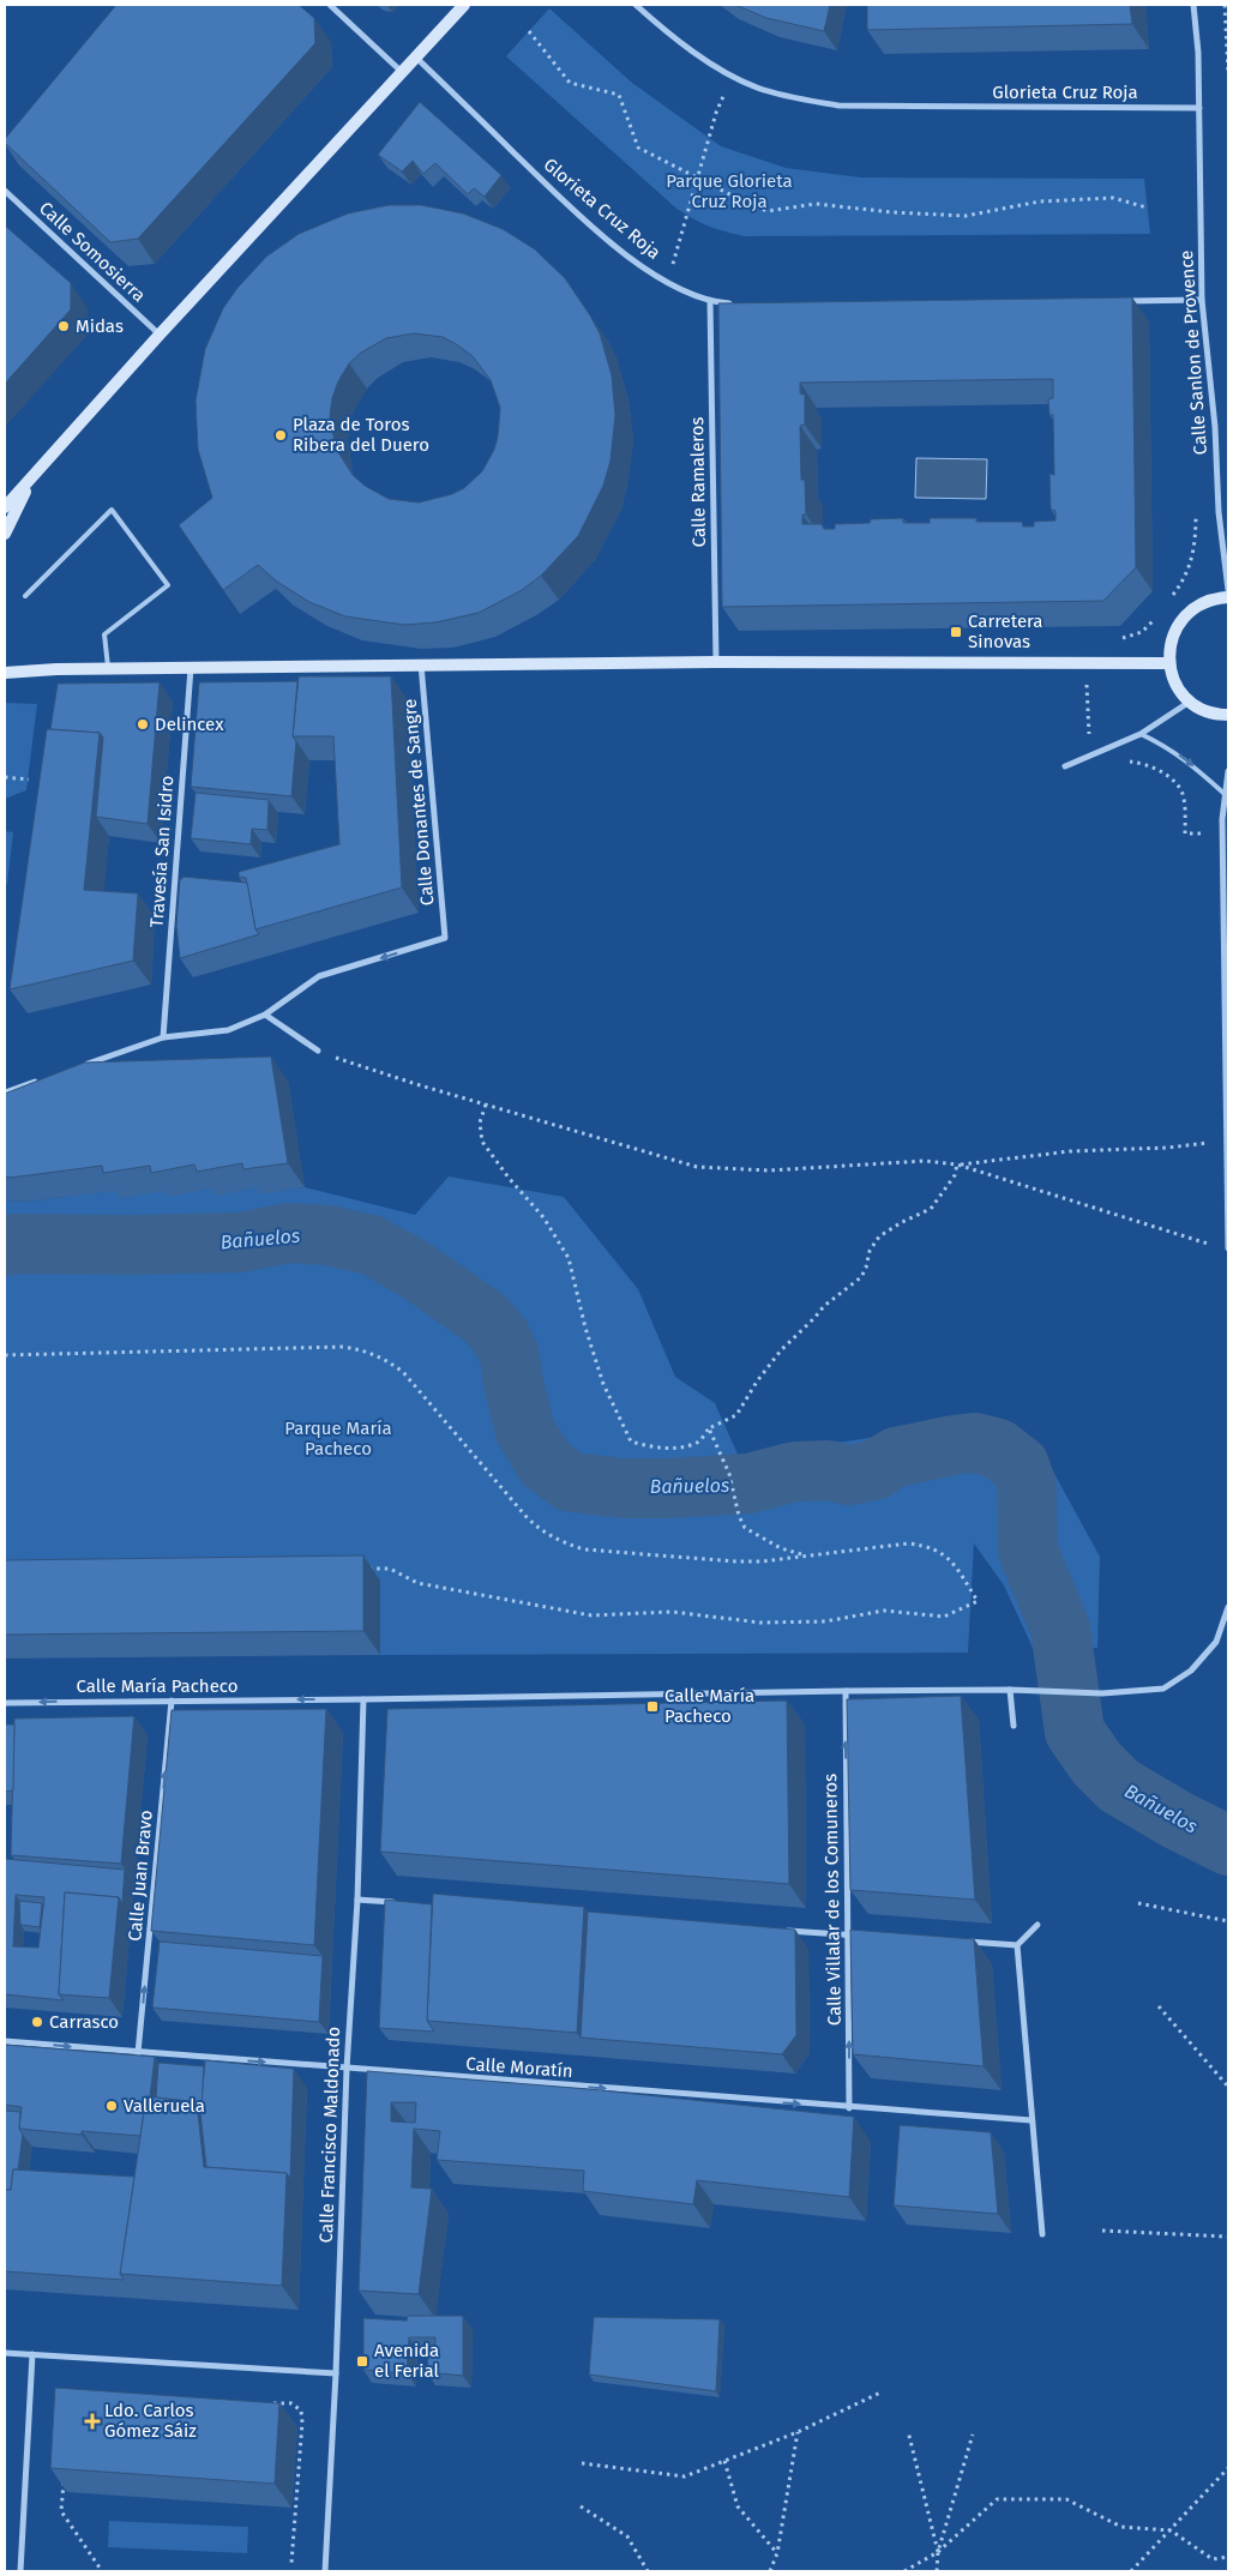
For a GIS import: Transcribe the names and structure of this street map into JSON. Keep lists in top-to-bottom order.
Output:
{
  "streets": {
    "street": [
      "Glorieta Cruz Roja",
      "Calle Somosierra",
      "Calle Sanlon de Provence",
      "Calle Ramaleros",
      "Calle Donantes de Sangre",
      "Travesía San Isidro",
      "Calle María Pacheco",
      "Calle Juan Bravo",
      "Calle Villalar de los Comuneros",
      "Calle Moratín",
      "Calle Francisco Maldonado"
    ]
  },
  "crossings": [
    ["Glorieta Cruz Roja", "Calle Sanlon de Provence"],
    ["Glorieta Cruz Roja", "Calle Ramaleros"],
    ["Calle María Pacheco", "Calle Juan Bravo"],
    ["Calle María Pacheco", "Calle Villalar de los Comuneros"],
    ["Calle María Pacheco", "Calle Francisco Maldonado"],
    ["Calle Juan Bravo", "Calle Moratín"],
    ["Calle Villalar de los Comuneros", "Calle Moratín"],
    ["Calle Moratín", "Calle Francisco Maldonado"]
  ],
  "one_way": [
    "Calle Donantes de Sangre",
    "Calle Juan Bravo",
    "Calle Villalar de los Comuneros",
    "Calle Moratín"
  ],
  "water": ["Bañuelos"],
  "parks": ["Parque Glorieta Cruz Roja", "Parque María Pacheco"],
  "places": {
    "other": [
      "Midas",
      "Plaza de Toros Ribera del Duero",
      "Delincex",
      "Carrasco",
      "Valleruela"
    ],
    "transit": ["Carretera Sinovas", "Calle María Pacheco", "Avenida el Ferial"],
    "health": ["Ldo. Carlos Gómez Sáiz"]
  }
}
